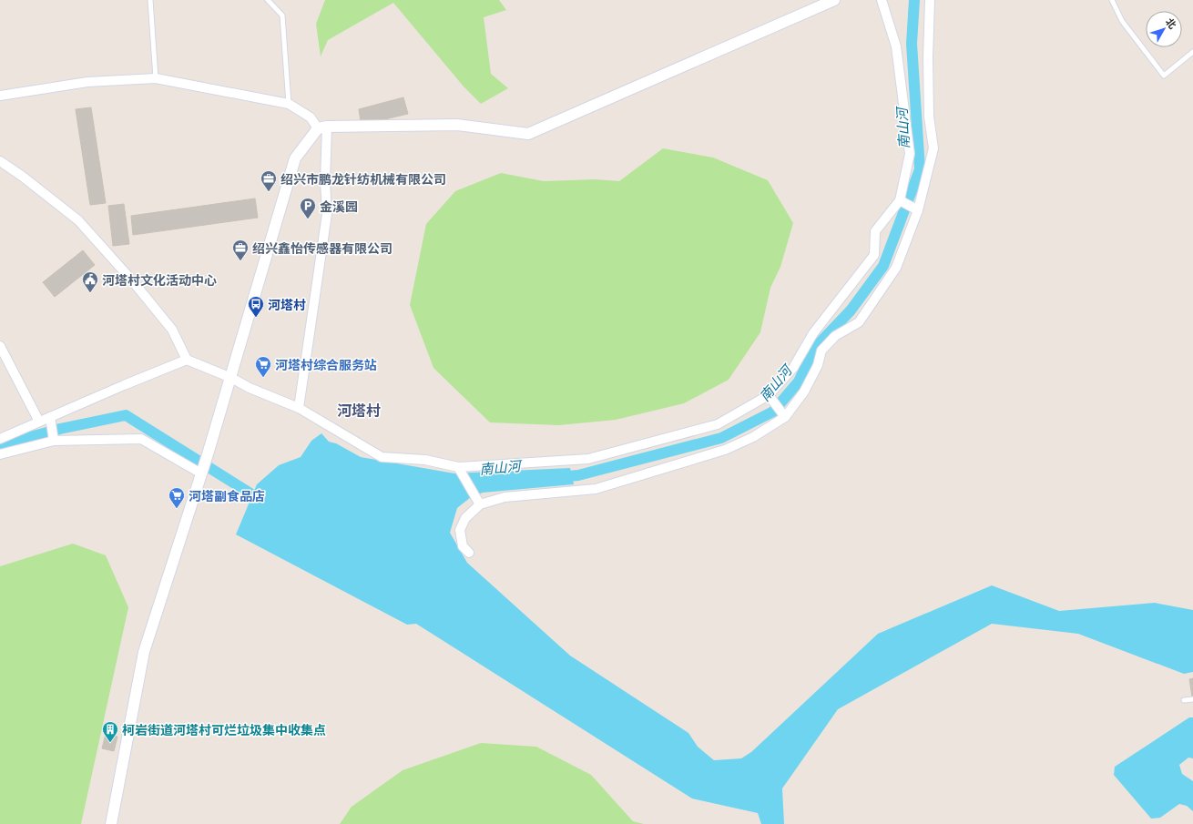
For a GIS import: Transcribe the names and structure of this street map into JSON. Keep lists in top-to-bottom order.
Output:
{
  "districts": ["河塔村"],
  "water": ["南山河"],
  "places": {
    "office": ["绍兴市鹏龙针纺机械有限公司", "绍兴鑫怡传感器有限公司"],
    "parking": ["金溪园"],
    "public building": ["河塔村文化活动中心"],
    "bus stop": ["河塔村"],
    "supermarket": ["河塔村综合服务站", "河塔副食品店"],
    "building": ["柯岩街道河塔村可烂垃圾集中收集点"]
  },
  "north": "top right"
}
